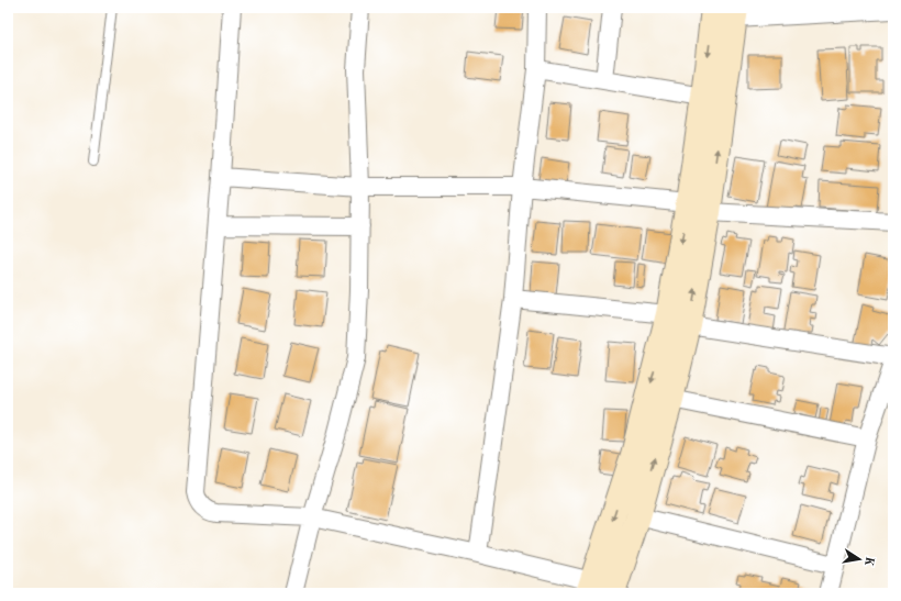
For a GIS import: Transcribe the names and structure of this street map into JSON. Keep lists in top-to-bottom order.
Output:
{
  "north": "right"
}
